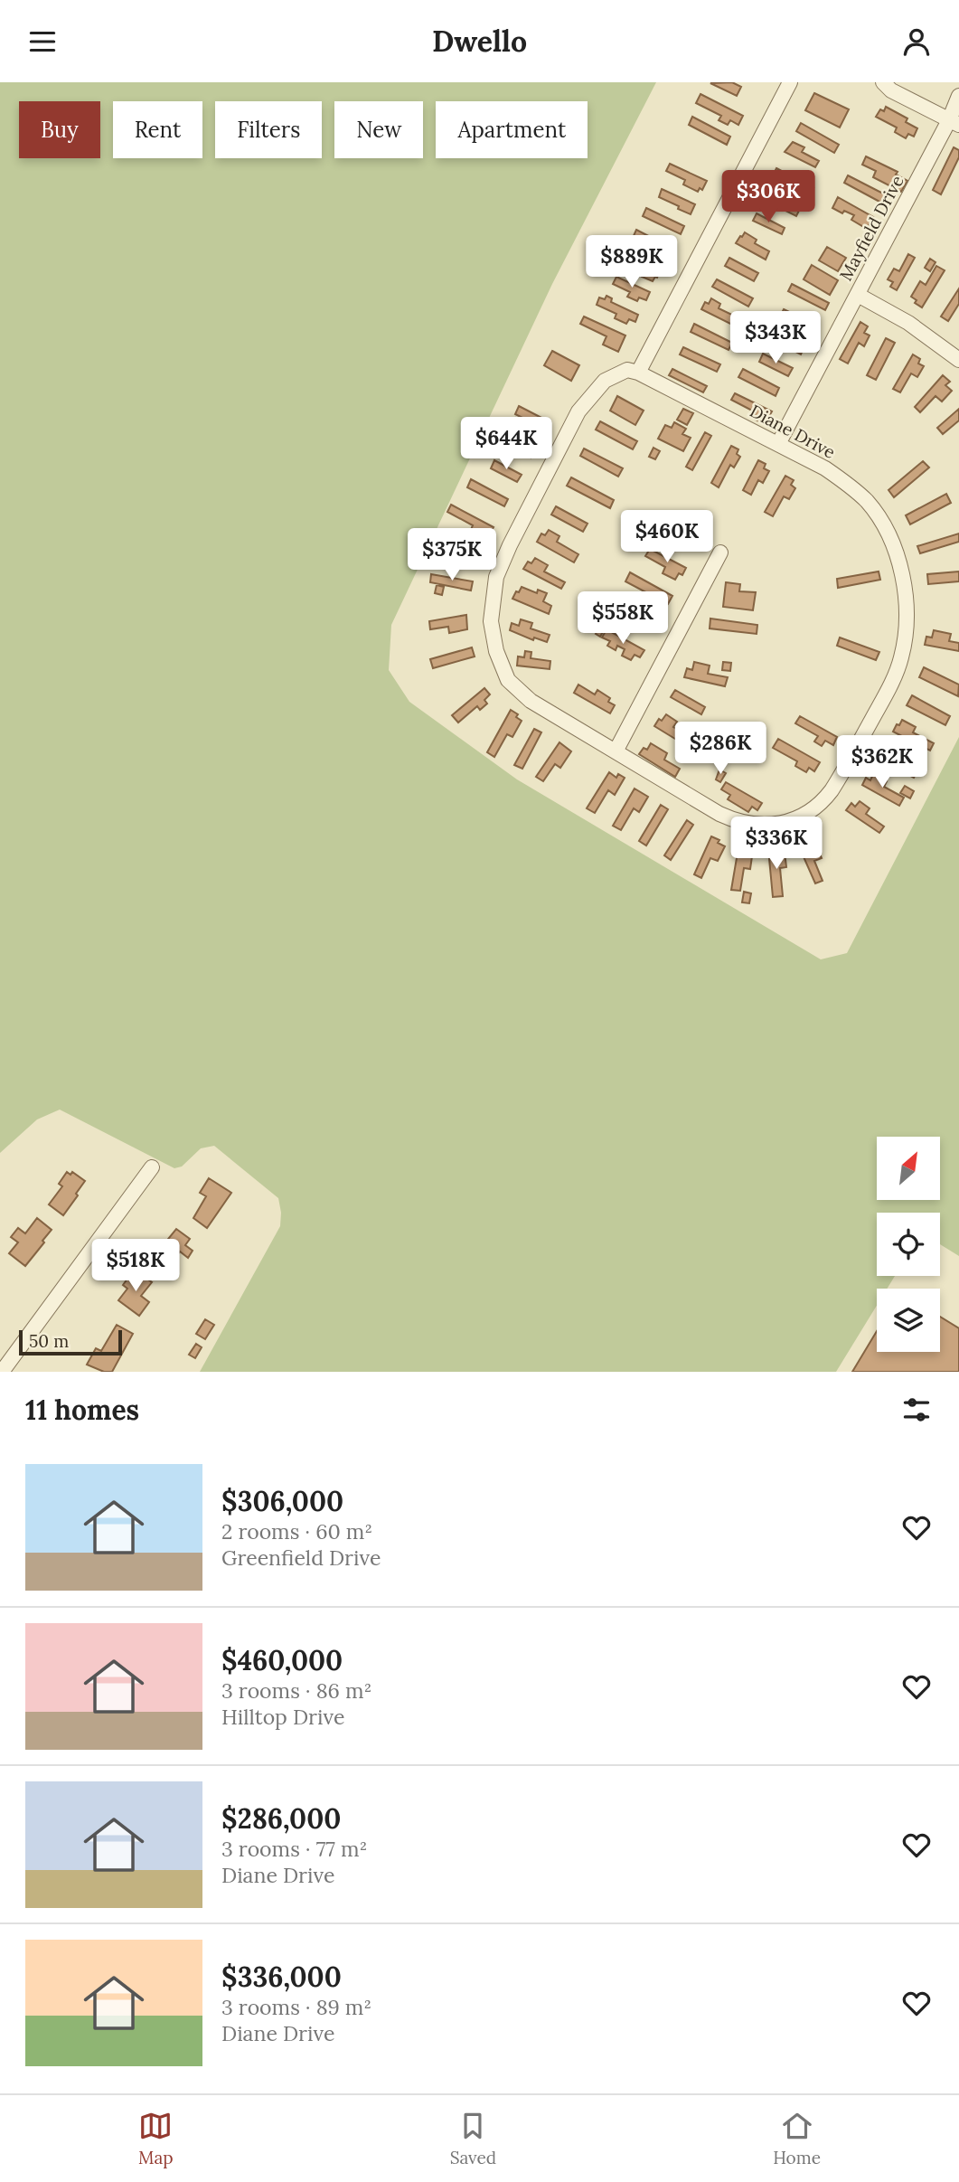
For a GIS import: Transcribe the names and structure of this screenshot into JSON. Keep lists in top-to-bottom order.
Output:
{
  "streets": {
    "street": ["Mayfield Drive", "Diane Drive"]
  },
  "crossings": [
    ["Mayfield Drive", "Diane Drive"]
  ],
  "scale_bar": "50 m",
  "north": "top right",
  "page": {
    "header": "Dwello",
    "chip": [
      "Buy",
      "Rent",
      "Filters",
      "New",
      "Apartment"
    ],
    "price": [
      "$306K",
      "$889K",
      "$343K",
      "$644K",
      "$460K",
      "$375K",
      "$558K",
      "$286K",
      "$362K",
      "$336K",
      "$518K"
    ],
    "scale": "50 m",
    "heading": "11 homes",
    "list": [
      {
        "name": "$306,000",
        "note": "2 rooms · 60 m² · Greenfield Drive"
      },
      {
        "name": "$460,000",
        "note": "3 rooms · 86 m² · Hilltop Drive"
      },
      {
        "name": "$286,000",
        "note": "3 rooms · 77 m² · Diane Drive"
      },
      {
        "name": "$336,000",
        "note": "3 rooms · 89 m² · Diane Drive"
      }
    ],
    "tabs": ["Map", "Saved", "Home"]
  }
}
